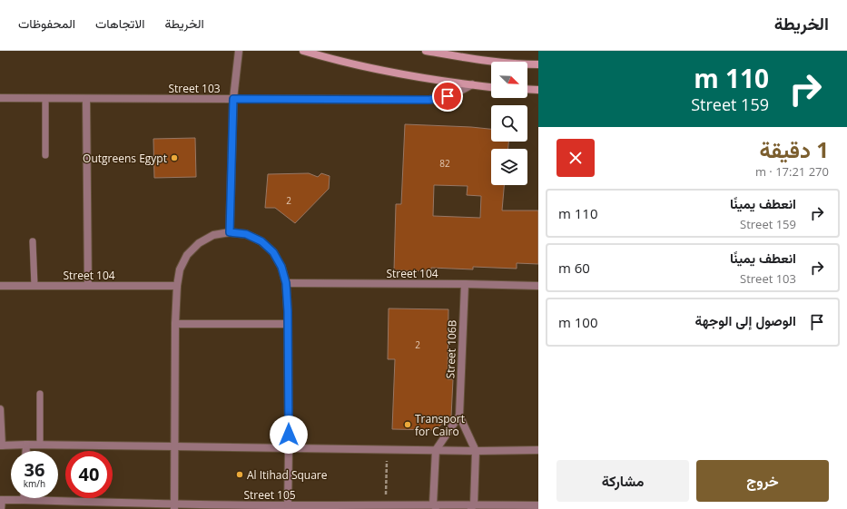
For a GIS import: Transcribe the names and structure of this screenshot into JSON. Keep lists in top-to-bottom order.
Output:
{
  "streets": {
    "street": [
      "Street 103",
      "Street 104",
      "Street 106B",
      "Street 105"
    ]
  },
  "crossings": [
    ["Street 104", "Street 106B"]
  ],
  "places": ["Outgreens Egypt", "Transport for Cairo", "Al Itihad Square"],
  "house_numbers": ["82", "2", "2"],
  "north": "bottom right",
  "page": {
    "header": "الخريطة",
    "nav": ["الخريطة", "الاتجاهات", "المحفوظات"],
    "turn": ["110 m", "Street 159"],
    "heading": ["1 دقيقة", "270 m · 17:21"],
    "list": [
      {
        "name": "انعطف يمينًا",
        "note": "Street 159",
        "value": "110 m"
      },
      {
        "name": "انعطف يمينًا",
        "note": "Street 103",
        "value": "60 m"
      },
      {
        "name": "الوصول إلى الوجهة",
        "value": "100 m"
      }
    ],
    "speed": "36 km/h",
    "limit": "40",
    "buttons": ["خروج", "مشاركة"]
  }
}
